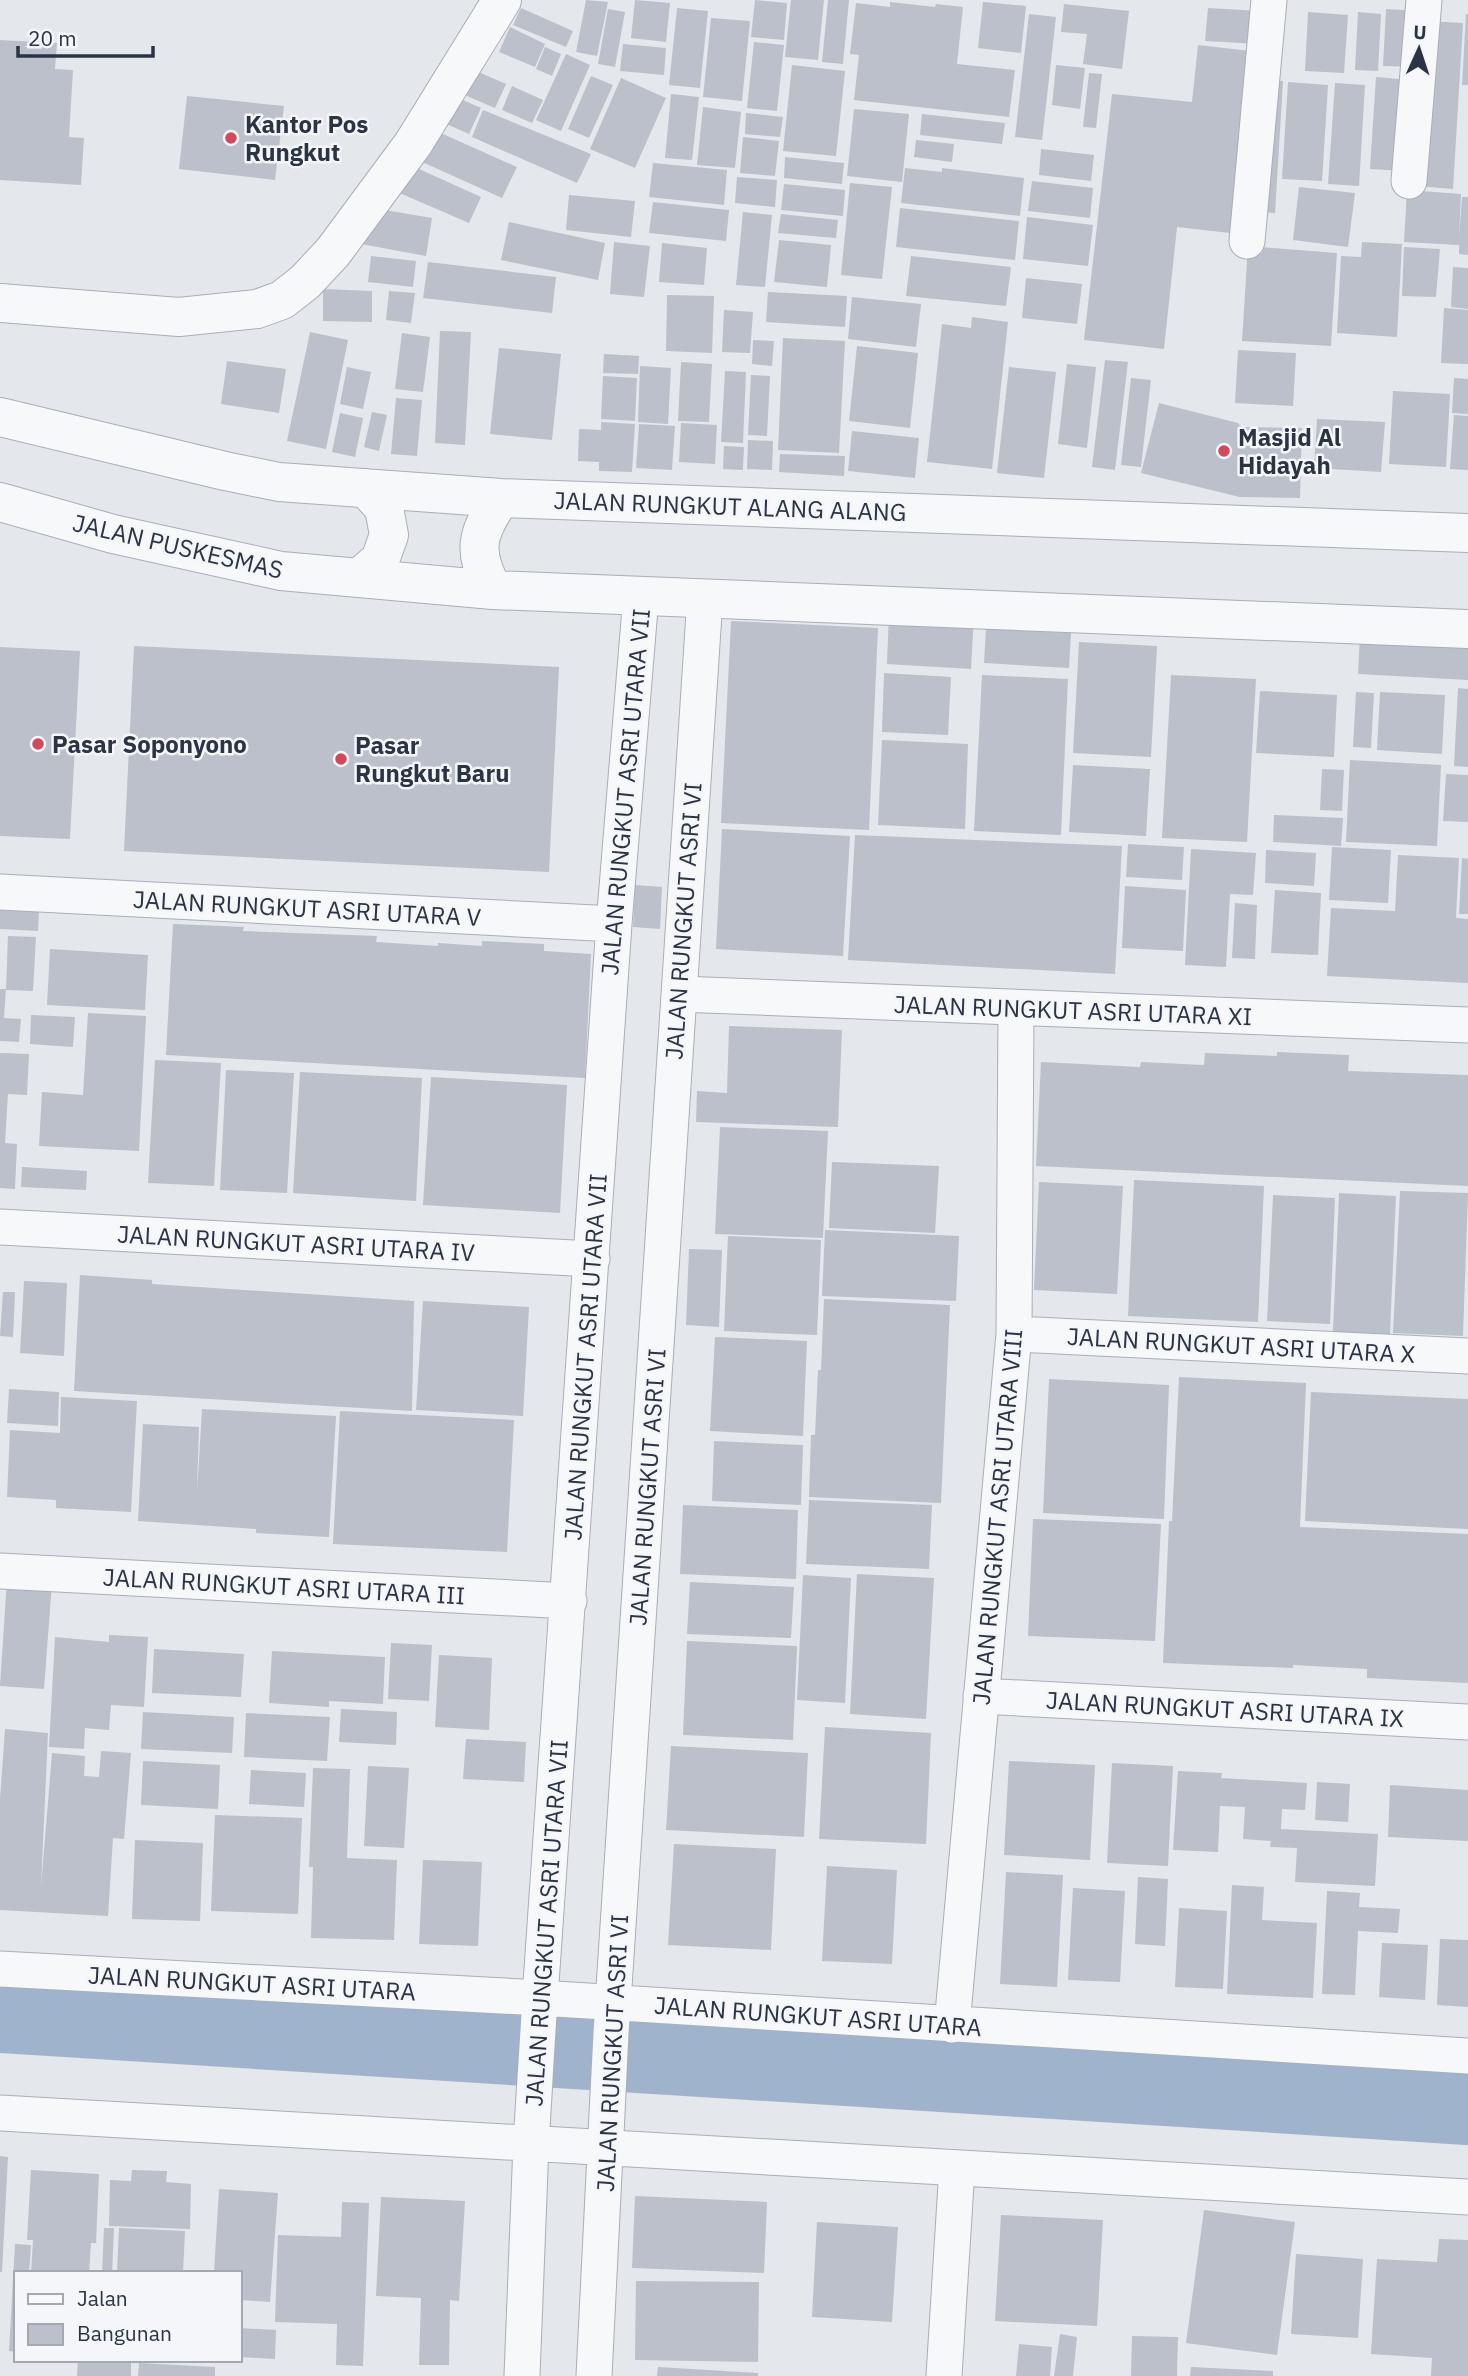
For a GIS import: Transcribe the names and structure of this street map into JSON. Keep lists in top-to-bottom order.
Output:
{
  "streets": {
    "street": [
      "JALAN RUNGKUT ALANG ALANG",
      "JALAN PUSKESMAS",
      "JALAN RUNGKUT ASRI UTARA VII",
      "JALAN RUNGKUT ASRI UTARA V",
      "JALAN RUNGKUT ASRI VI",
      "JALAN RUNGKUT ASRI UTARA XI",
      "JALAN RUNGKUT ASRI UTARA IV",
      "JALAN RUNGKUT ASRI UTARA X",
      "JALAN RUNGKUT ASRI UTARA VIII",
      "JALAN RUNGKUT ASRI UTARA III",
      "JALAN RUNGKUT ASRI UTARA IX",
      "JALAN RUNGKUT ASRI UTARA"
    ]
  },
  "crossings": [
    ["JALAN RUNGKUT ASRI UTARA VII", "JALAN RUNGKUT ASRI UTARA V"],
    ["JALAN RUNGKUT ASRI UTARA VII", "JALAN RUNGKUT ASRI UTARA IV"],
    ["JALAN RUNGKUT ASRI UTARA VII", "JALAN RUNGKUT ASRI UTARA III"],
    ["JALAN RUNGKUT ASRI UTARA VII", "JALAN RUNGKUT ASRI UTARA"],
    ["JALAN RUNGKUT ASRI VI", "JALAN RUNGKUT ASRI UTARA XI"],
    ["JALAN RUNGKUT ASRI VI", "JALAN RUNGKUT ASRI UTARA"],
    ["JALAN RUNGKUT ASRI UTARA XI", "JALAN RUNGKUT ASRI UTARA VIII"],
    ["JALAN RUNGKUT ASRI UTARA X", "JALAN RUNGKUT ASRI UTARA VIII"],
    ["JALAN RUNGKUT ASRI UTARA VIII", "JALAN RUNGKUT ASRI UTARA IX"],
    ["JALAN RUNGKUT ASRI UTARA VIII", "JALAN RUNGKUT ASRI UTARA"]
  ],
  "places": [
    "Kantor Pos Rungkut",
    "Masjid Al Hidayah",
    "Pasar Soponyono",
    "Pasar Rungkut Baru"
  ],
  "legend": ["Jalan", "Bangunan"],
  "scale_bar": "20 m",
  "north": "top"
}
